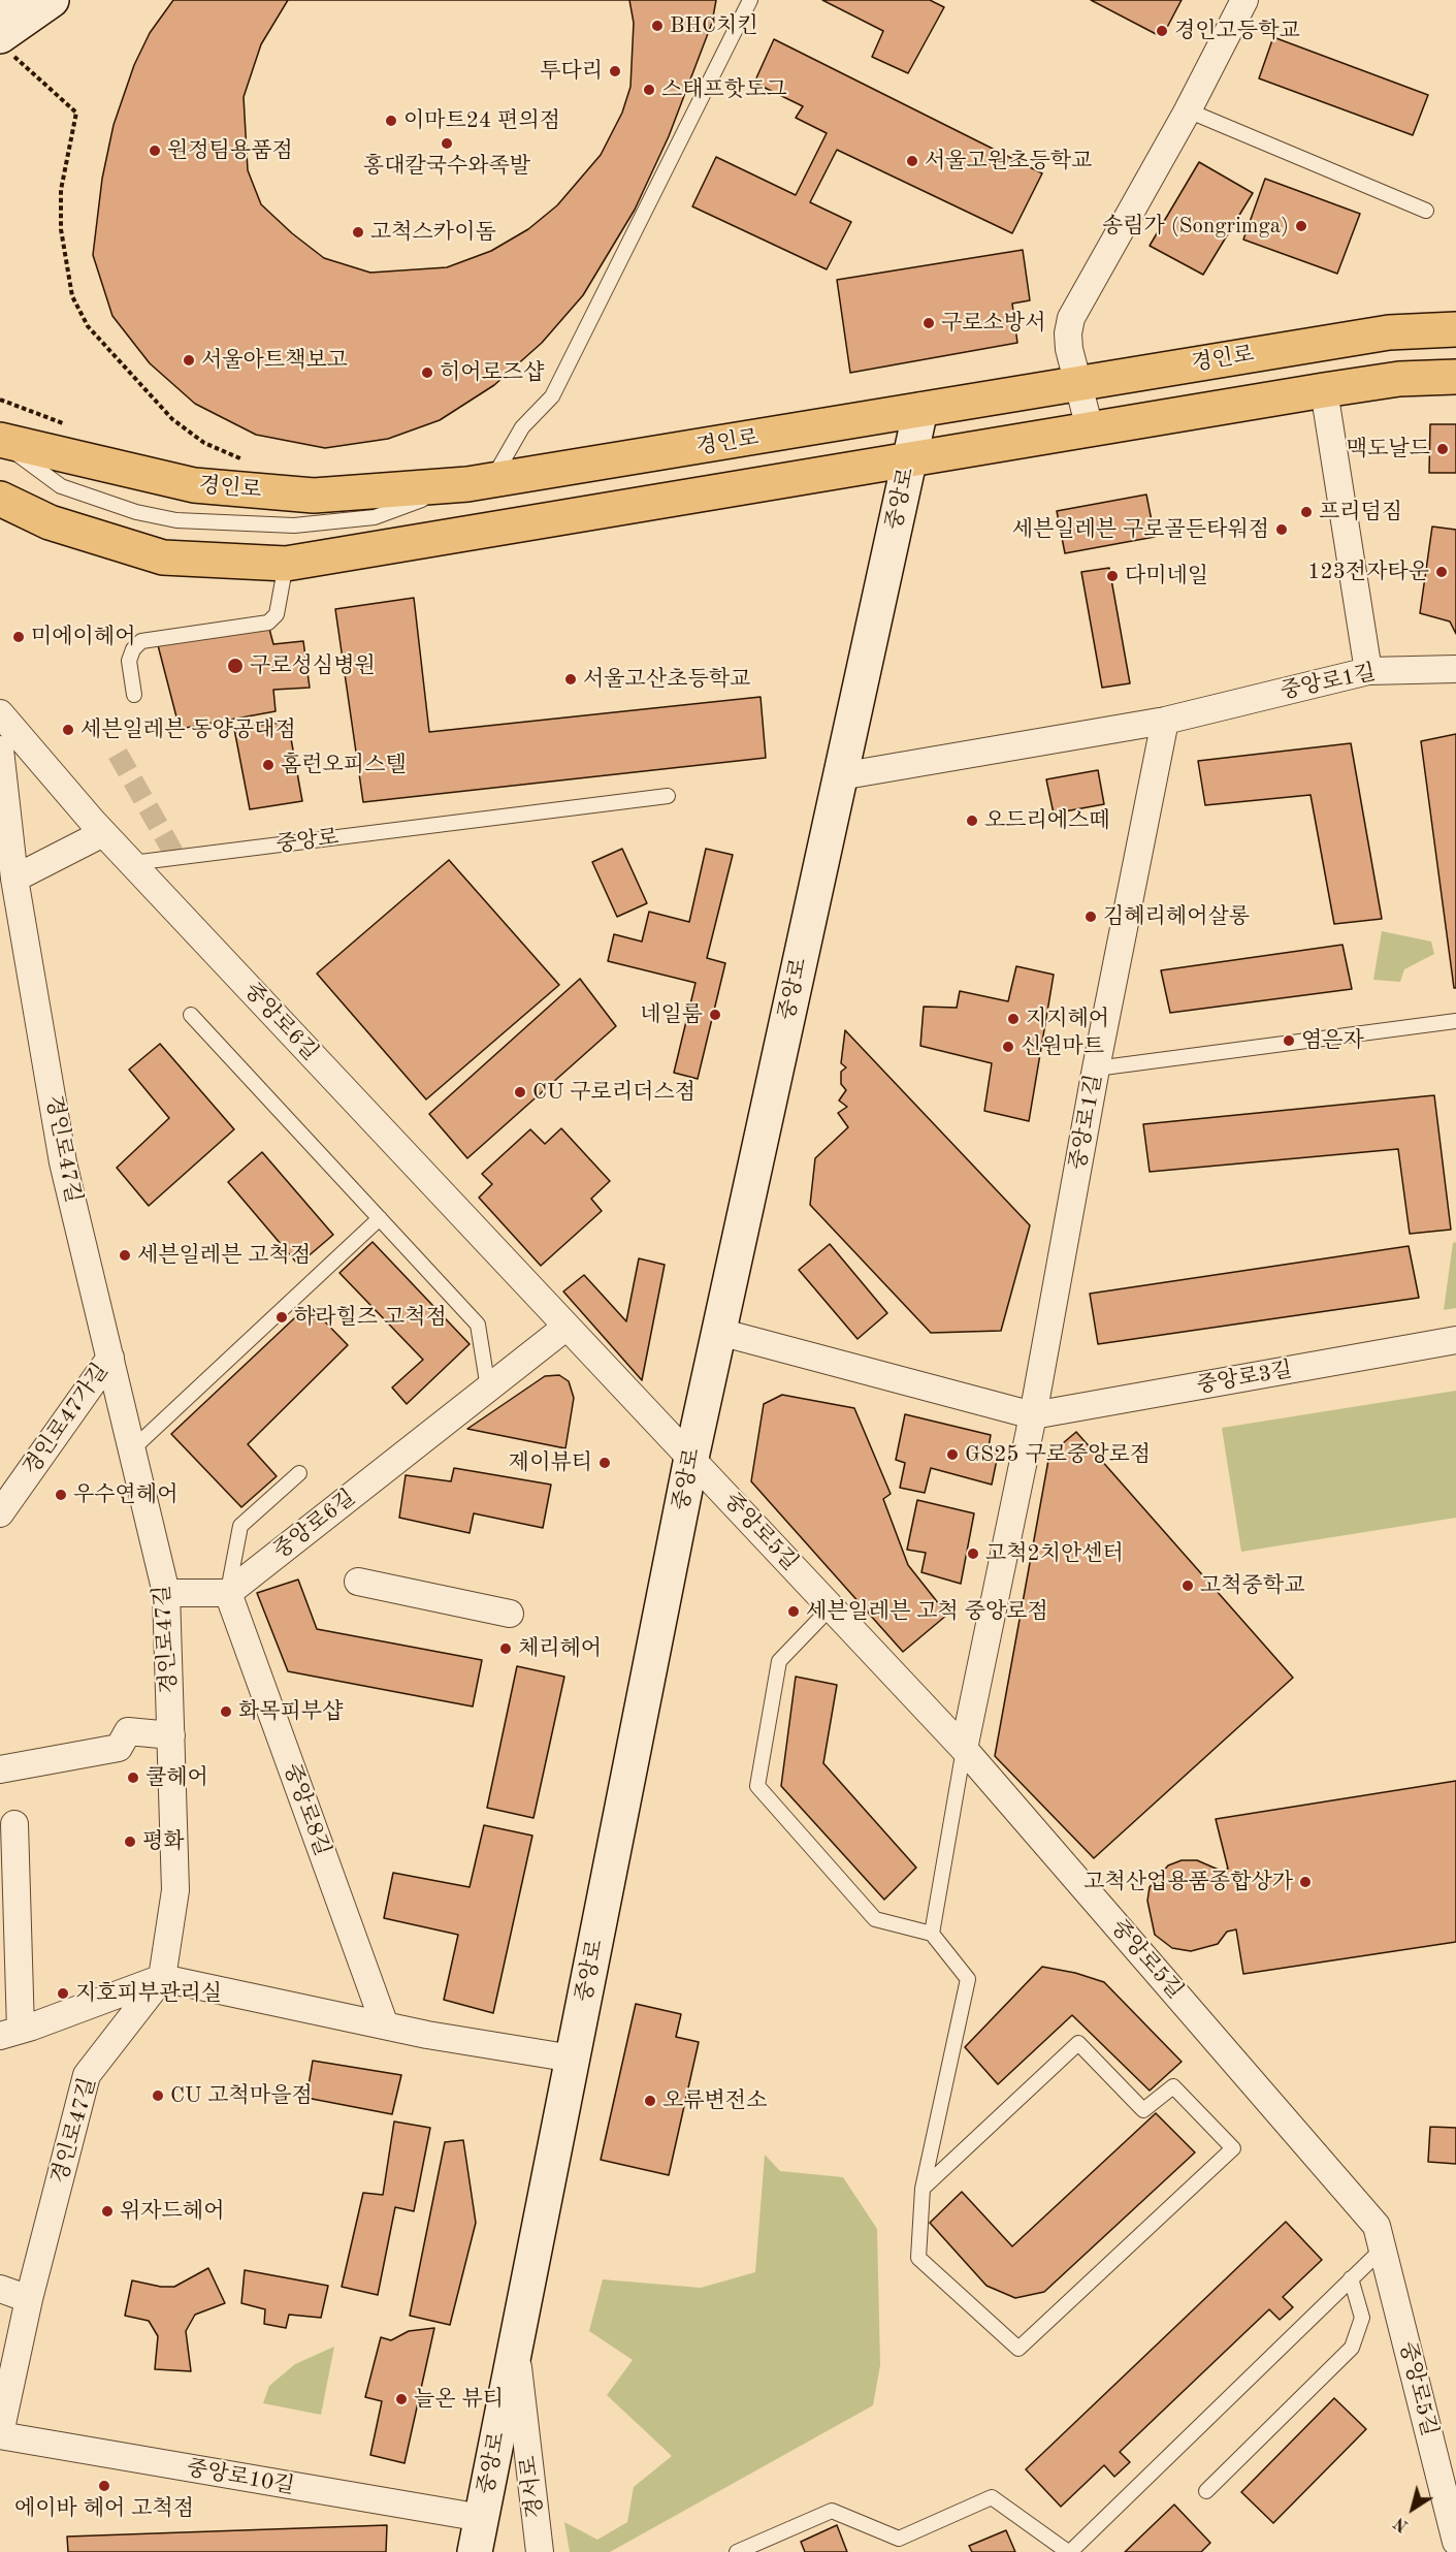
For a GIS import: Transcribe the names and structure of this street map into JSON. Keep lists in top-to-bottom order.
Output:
{
  "streets": {
    "main road": ["경인로", "중앙로"],
    "street": [
      "중앙로1길",
      "중앙로6길",
      "경인로47길",
      "중앙로3길",
      "경인로47가길",
      "중앙로5길",
      "중앙로8길",
      "중앙로10길",
      "경서로"
    ]
  },
  "crossings": [
    ["경인로", "중앙로"],
    ["중앙로", "중앙로1길"],
    ["중앙로", "중앙로6길"],
    ["중앙로", "중앙로3길"],
    ["중앙로", "중앙로5길"],
    ["중앙로", "중앙로10길"],
    ["중앙로", "경서로"],
    ["중앙로1길", "중앙로3길"],
    ["중앙로6길", "중앙로5길"],
    ["중앙로6길", "중앙로8길"],
    ["경인로47길", "경인로47가길"],
    ["경인로47길", "중앙로10길"]
  ],
  "places": [
    "BHC치킨",
    "경인고등학교",
    "투다리",
    "스태프핫도그",
    "이마트24 편의점",
    "홍대칼국수와족발",
    "원정팀용품점",
    "서울고원초등학교",
    "송림가 (Songrimga)",
    "고척스카이돔",
    "구로소방서",
    "서울아트책보고",
    "히어로즈샵",
    "맥도날드",
    "프리덤짐",
    "세븐일레븐 구로골든타워점",
    "123전자타운",
    "다미네일",
    "미에이헤어",
    "구로성심병원",
    "서울고산초등학교",
    "세븐일레븐 동양공대점",
    "홈런오피스텔",
    "오드리에스떼",
    "김혜리헤어살롱",
    "네일룸",
    "지지헤어",
    "염은자",
    "신원마트",
    "CU 구로리더스점",
    "세븐일레븐 고척점",
    "하라힐즈 고척점",
    "GS25 구로중앙로점",
    "제이뷰티",
    "우수연헤어",
    "고척2치안센터",
    "고척중학교",
    "세븐일레븐 고척 중앙로점",
    "체리헤어",
    "화목피부샵",
    "쿨헤어",
    "평화",
    "고척산업용품종합상가",
    "지호피부관리실",
    "CU 고척마을점",
    "오류변전소",
    "위자드헤어",
    "늘온 뷰티",
    "에이바 헤어 고척점"
  ],
  "north": "bottom left"
}
